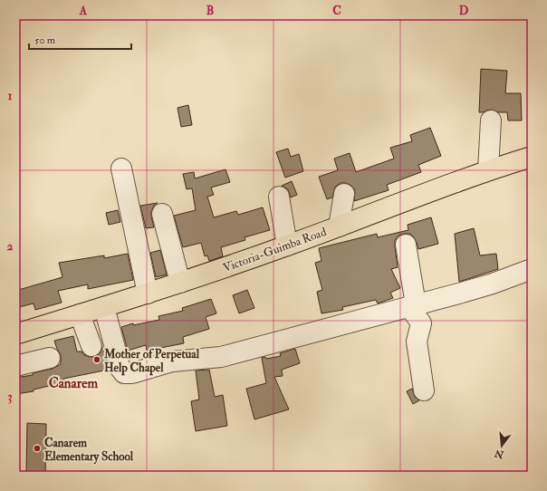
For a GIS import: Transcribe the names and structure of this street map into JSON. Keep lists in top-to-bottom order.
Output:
{
  "streets": {
    "main road": ["Victoria-Guimba Road"]
  },
  "districts": ["Canarem"],
  "places": ["Mother of Perpetual Help Chapel", "Canarem Elementary School"],
  "scale_bar": "50 m",
  "north": "bottom",
  "grid": {
    "columns": [
      "A",
      "B",
      "C",
      "D"
    ],
    "rows": ["1", "2", "3"]
  }
}
